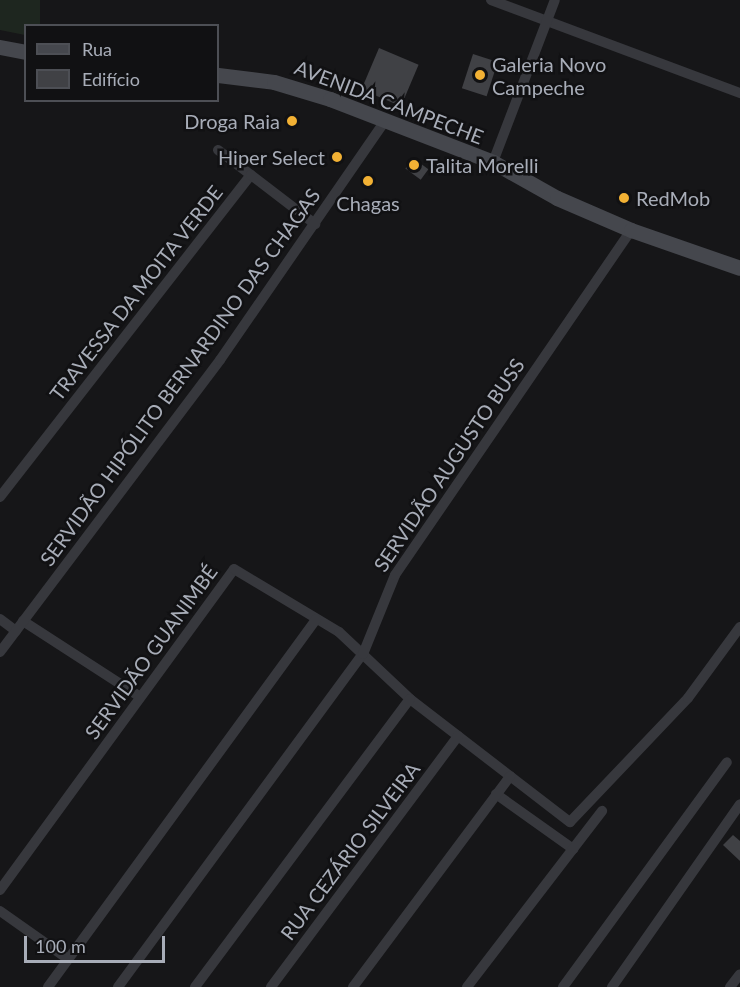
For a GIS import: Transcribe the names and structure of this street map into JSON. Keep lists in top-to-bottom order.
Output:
{
  "streets": {
    "main road": ["AVENIDA CAMPECHE"],
    "street": [
      "TRAVESSA DA MOITA VERDE",
      "SERVIDÃO HIPÓLITO BERNARDINO DAS CHAGAS",
      "SERVIDÃO AUGUSTO BUSS",
      "SERVIDÃO GUANIMBÉ",
      "RUA CEZÁRIO SILVEIRA"
    ]
  },
  "crossings": [
    ["AVENIDA CAMPECHE", "SERVIDÃO HIPÓLITO BERNARDINO DAS CHAGAS"],
    ["AVENIDA CAMPECHE", "SERVIDÃO AUGUSTO BUSS"],
    ["SERVIDÃO AUGUSTO BUSS", "SERVIDÃO GUANIMBÉ"],
    ["SERVIDÃO GUANIMBÉ", "RUA CEZÁRIO SILVEIRA"]
  ],
  "places": [
    "Galeria Novo Campeche",
    "Droga Raia",
    "Hiper Select",
    "Talita Morelli",
    "Chagas",
    "RedMob"
  ],
  "legend": ["Rua", "Edifício"],
  "scale_bar": "100 m"
}
